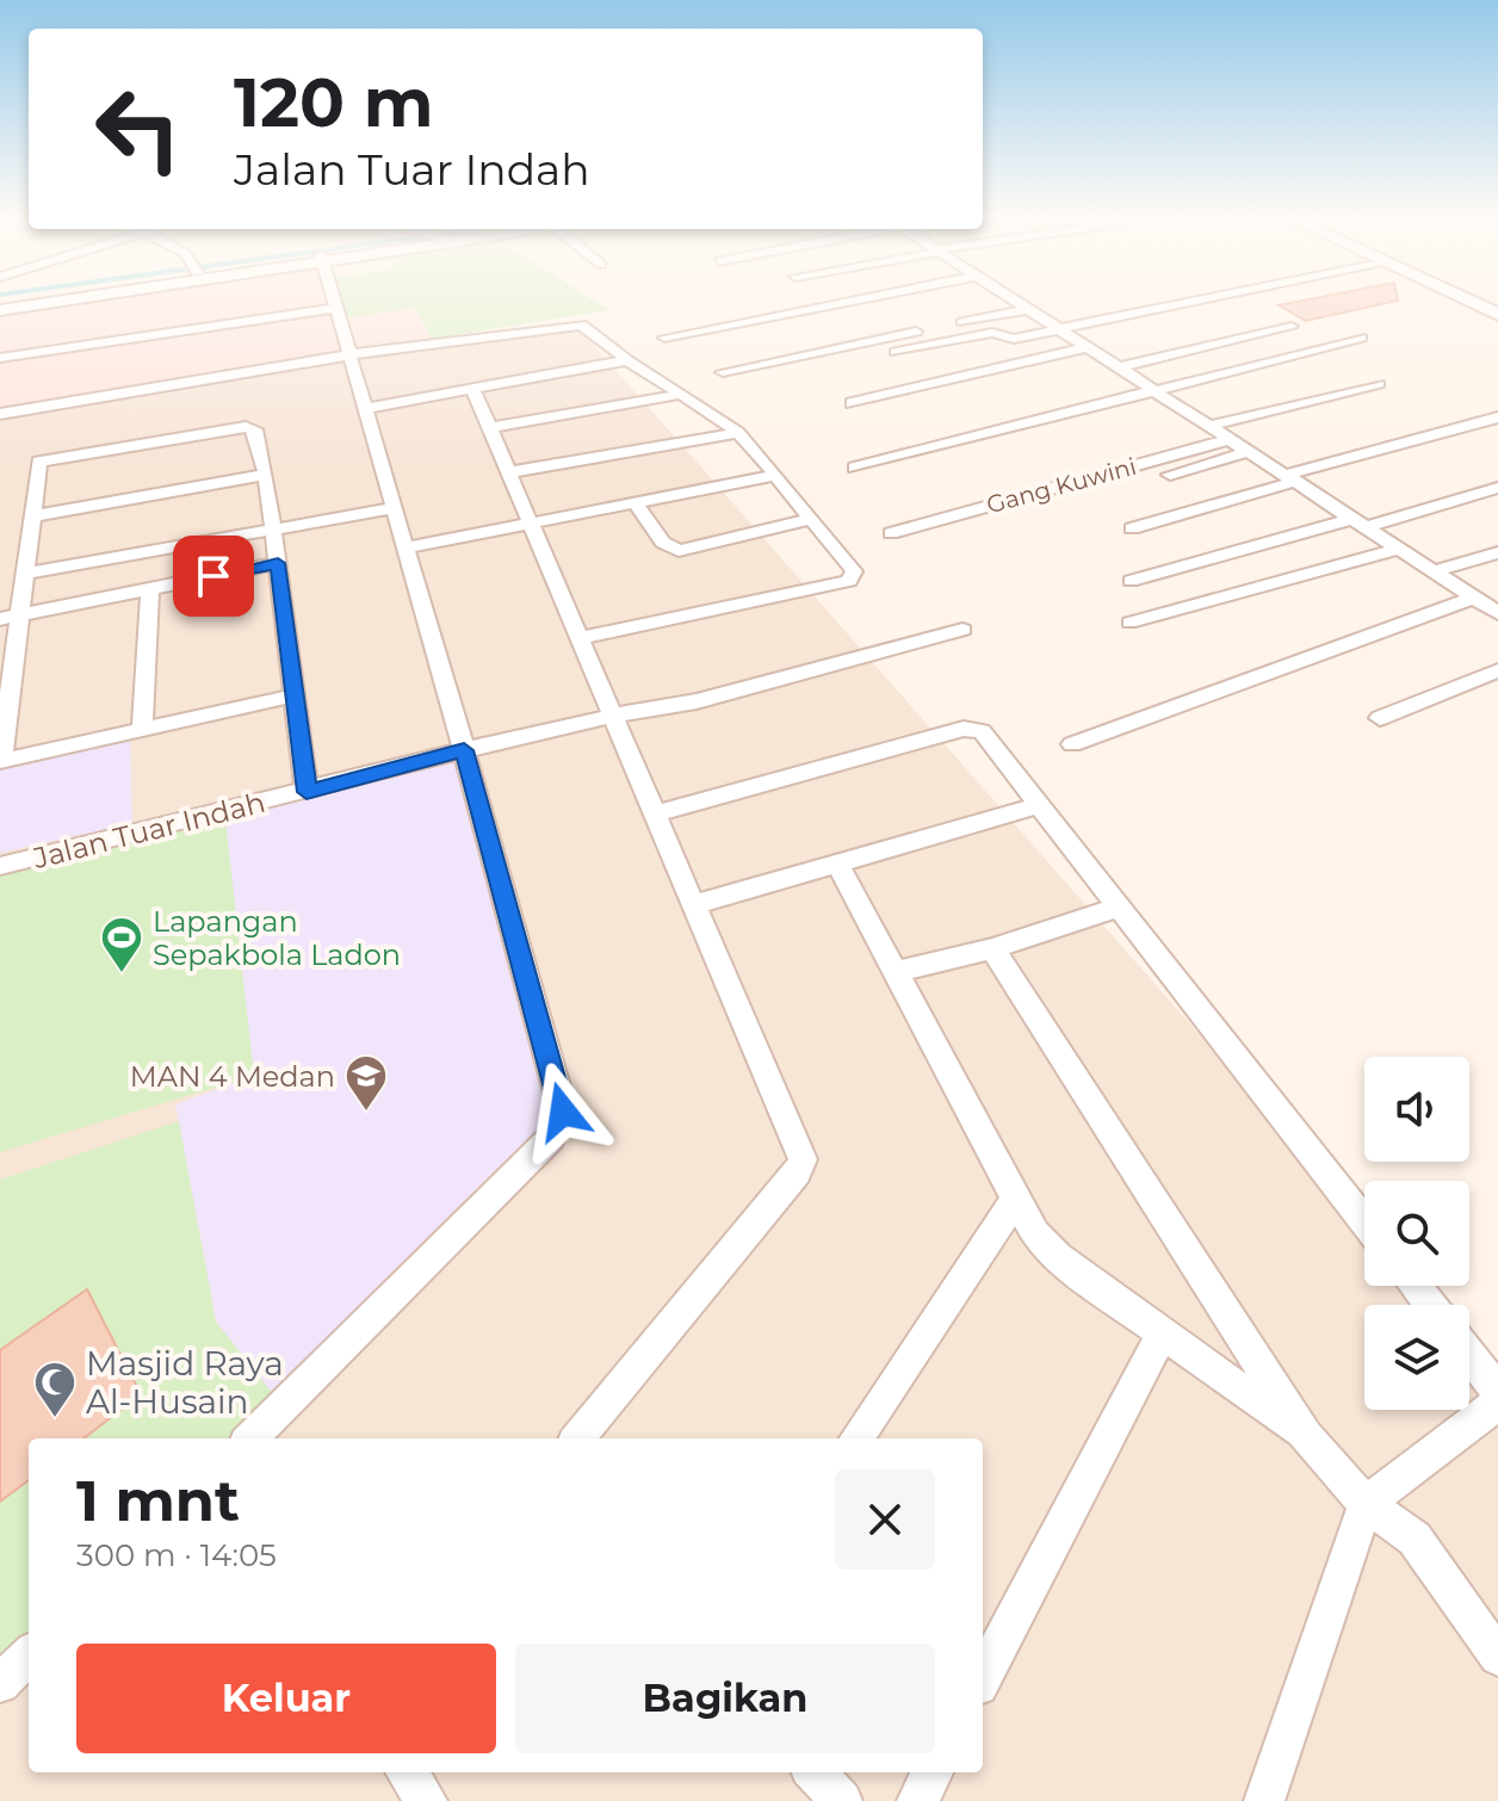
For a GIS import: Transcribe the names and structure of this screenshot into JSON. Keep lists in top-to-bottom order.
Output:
{
  "streets": {
    "street": ["Gang Kuwini", "Jalan Tuar Indah"]
  },
  "places": {
    "sports": ["Lapangan Sepakbola Ladon"],
    "school or university": ["MAN 4 Medan"],
    "mosque": ["Masjid Raya Al-Husain"]
  },
  "page": {
    "turn": ["120 m", "Jalan Tuar Indah"],
    "heading": ["1 mnt", "300 m · 14:05"],
    "buttons": ["Keluar", "Bagikan"]
  }
}
